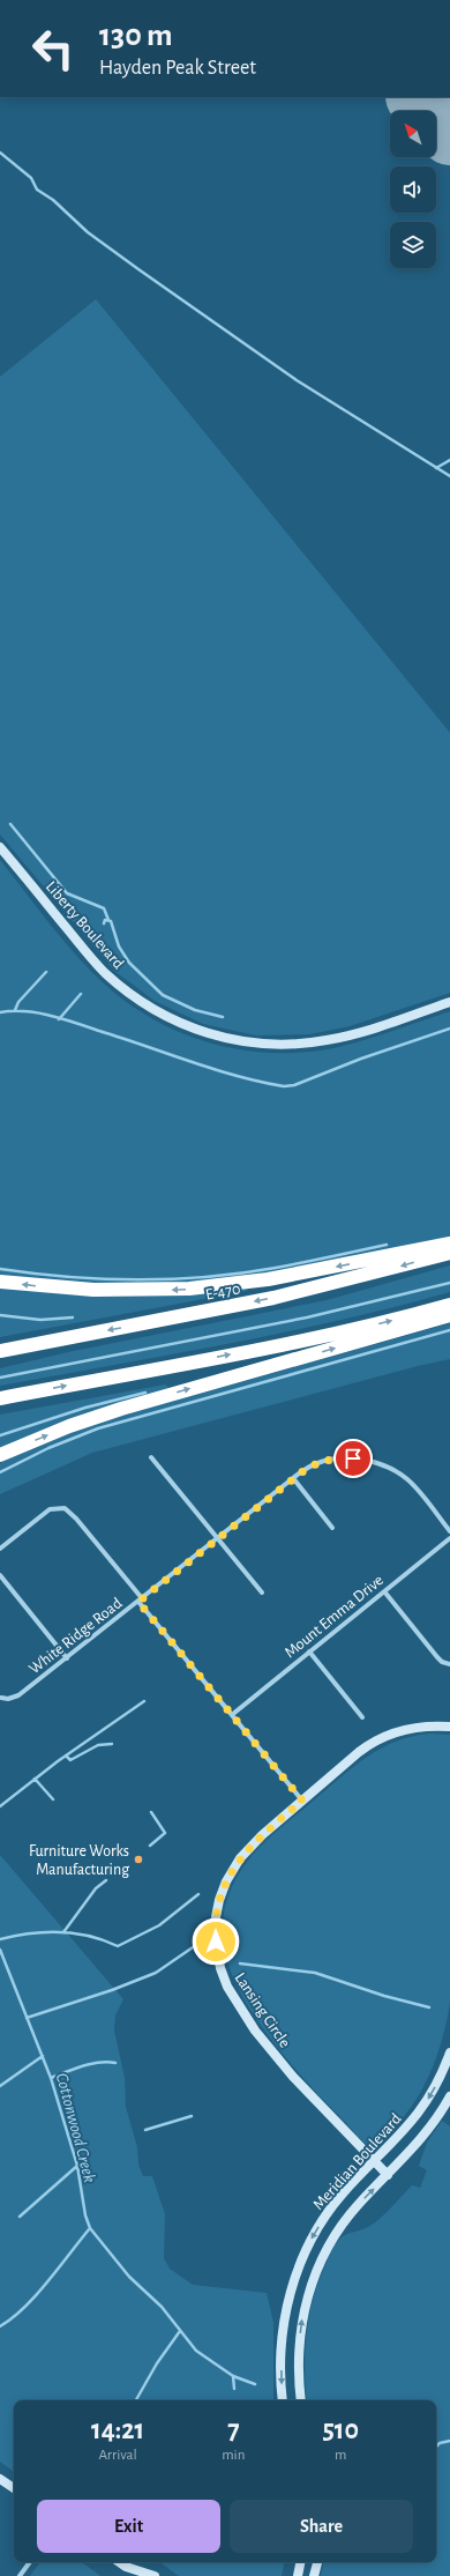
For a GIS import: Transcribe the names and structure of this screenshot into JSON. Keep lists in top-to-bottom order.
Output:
{
  "streets": {
    "highway": ["E-470"],
    "street": [
      "Liberty Boulevard",
      "Mount Emma Drive",
      "White Ridge Road",
      "Lansing Circle",
      "Meridian Boulevard"
    ]
  },
  "crossings": [
    ["Lansing Circle", "Meridian Boulevard"]
  ],
  "water": ["Cottonwood Creek"],
  "places": ["Furniture Works Manufacturing"],
  "north": "top left",
  "page": {
    "turn": ["130 m", "Hayden Peak Street"],
    "eta": [
      "14:21",
      "Arrival",
      "7",
      "min",
      "510",
      "m"
    ],
    "buttons": ["Exit", "Share"]
  }
}
